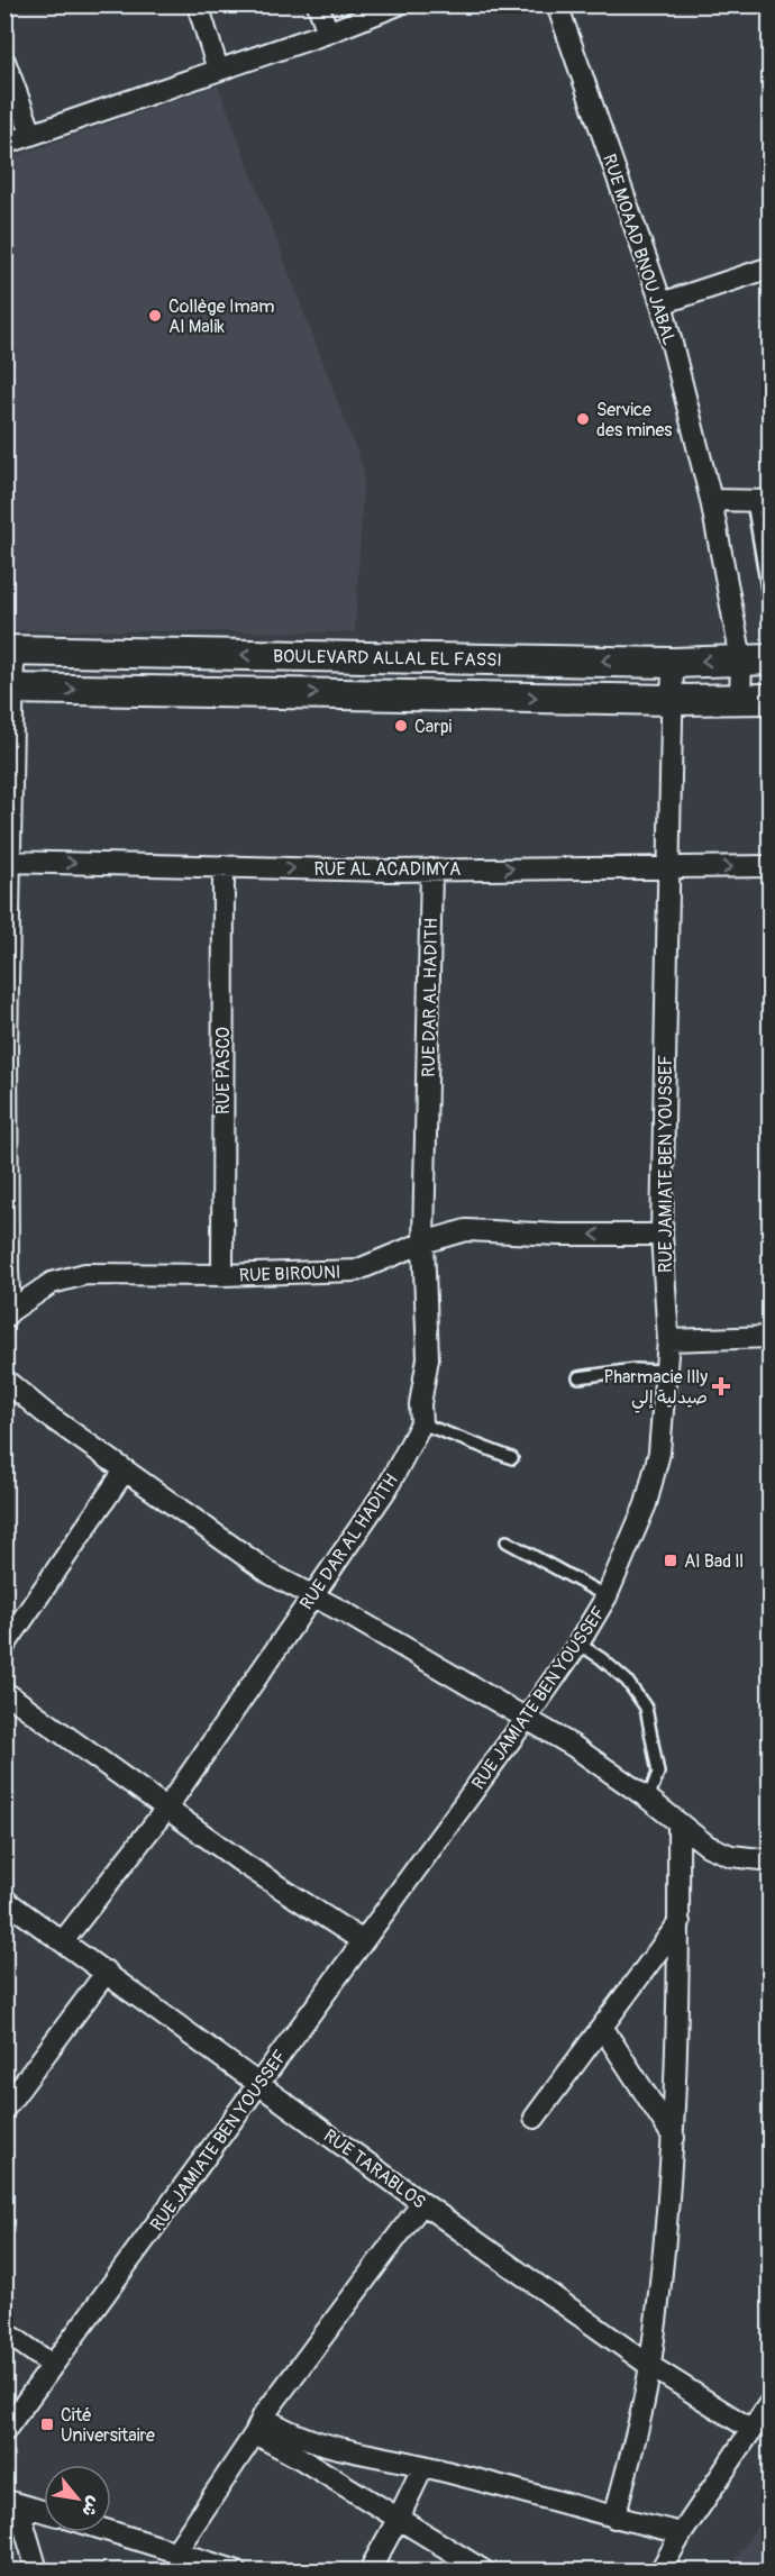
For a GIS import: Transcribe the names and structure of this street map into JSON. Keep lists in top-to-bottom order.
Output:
{
  "streets": {
    "main road": ["BOULEVARD ALLAL EL FASSI"],
    "street": [
      "RUE MOAAD BNOU JABAL",
      "RUE AL ACADIMYA",
      "RUE DAR AL HADITH",
      "RUE PASCO",
      "RUE JAMIATE BEN YOUSSEF",
      "RUE BIROUNI",
      "RUE TARABLOS"
    ]
  },
  "crossings": [
    ["RUE MOAAD BNOU JABAL", "BOULEVARD ALLAL EL FASSI"],
    ["BOULEVARD ALLAL EL FASSI", "RUE JAMIATE BEN YOUSSEF"],
    ["RUE AL ACADIMYA", "RUE DAR AL HADITH"],
    ["RUE AL ACADIMYA", "RUE PASCO"],
    ["RUE AL ACADIMYA", "RUE JAMIATE BEN YOUSSEF"],
    ["RUE DAR AL HADITH", "RUE BIROUNI"],
    ["RUE DAR AL HADITH", "RUE TARABLOS"],
    ["RUE PASCO", "RUE BIROUNI"],
    ["RUE JAMIATE BEN YOUSSEF", "RUE BIROUNI"],
    ["RUE JAMIATE BEN YOUSSEF", "RUE TARABLOS"]
  ],
  "one_way": ["RUE AL ACADIMYA", "RUE BIROUNI"],
  "places": {
    "other": ["Collège Imam Al Malik", "Service des mines", "Carpi"],
    "health": ["Pharmacie Illy صيدلية إلي"],
    "transit": ["Al Bad ll", "Cité Universitaire"]
  },
  "north": "bottom right"
}
